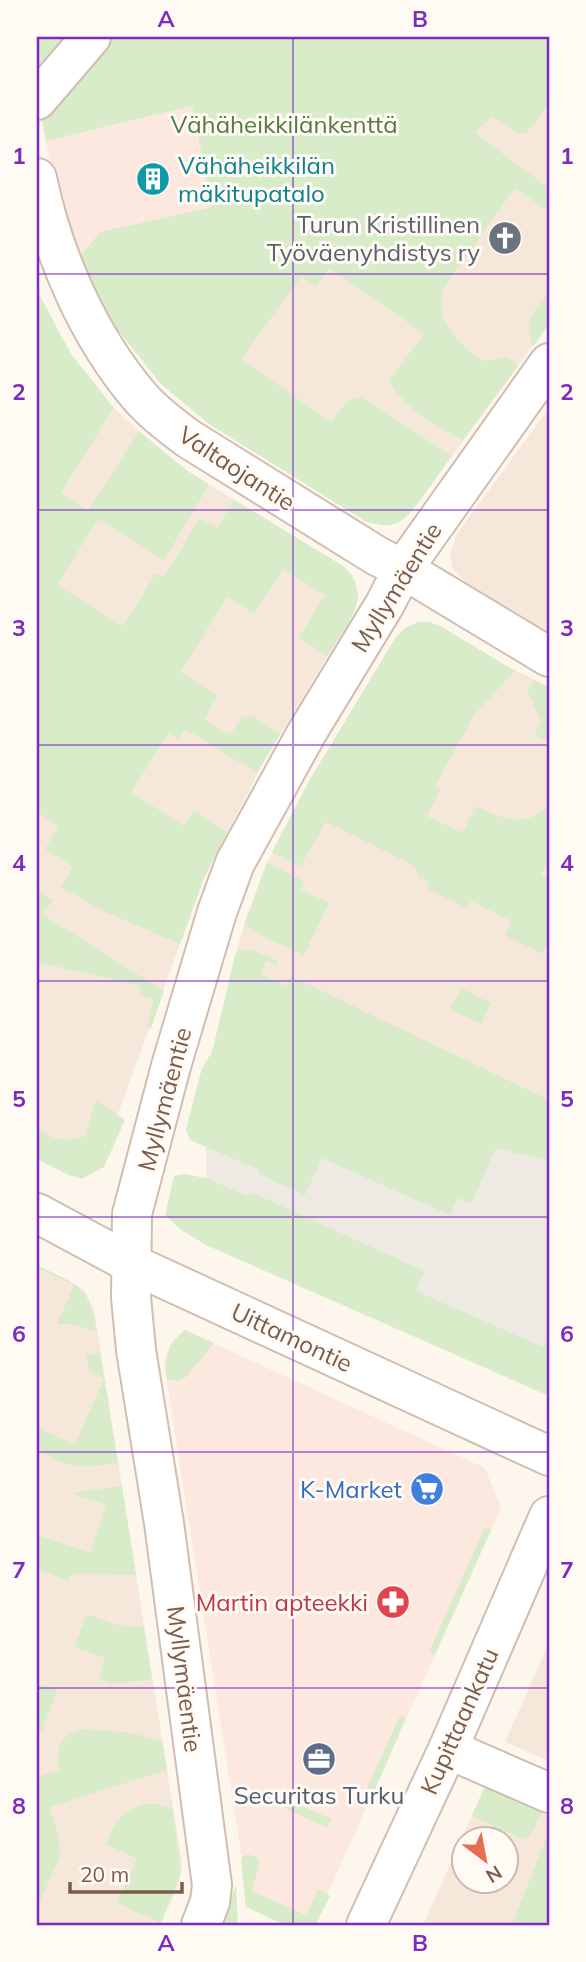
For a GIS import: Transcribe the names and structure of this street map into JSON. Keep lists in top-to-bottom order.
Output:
{
  "streets": {
    "street": [
      "Valtaojantie",
      "Myllymäentie",
      "Uittamontie",
      "Kupittaankatu"
    ]
  },
  "crossings": [
    ["Valtaojantie", "Myllymäentie"],
    ["Myllymäentie", "Uittamontie"]
  ],
  "parks": ["Vähäheikkilänkenttä"],
  "places": {
    "building": ["Vähäheikkilän mäkitupatalo"],
    "church": ["Turun Kristillinen Työväenyhdistys ry"],
    "supermarket": ["K-Market"],
    "pharmacy": ["Martin apteekki"],
    "office": ["Securitas Turku"]
  },
  "scale_bar": "20 m",
  "north": "bottom right",
  "grid": {
    "columns": ["A", "B"],
    "rows": [
      "1",
      "2",
      "3",
      "4",
      "5",
      "6",
      "7",
      "8"
    ]
  }
}
